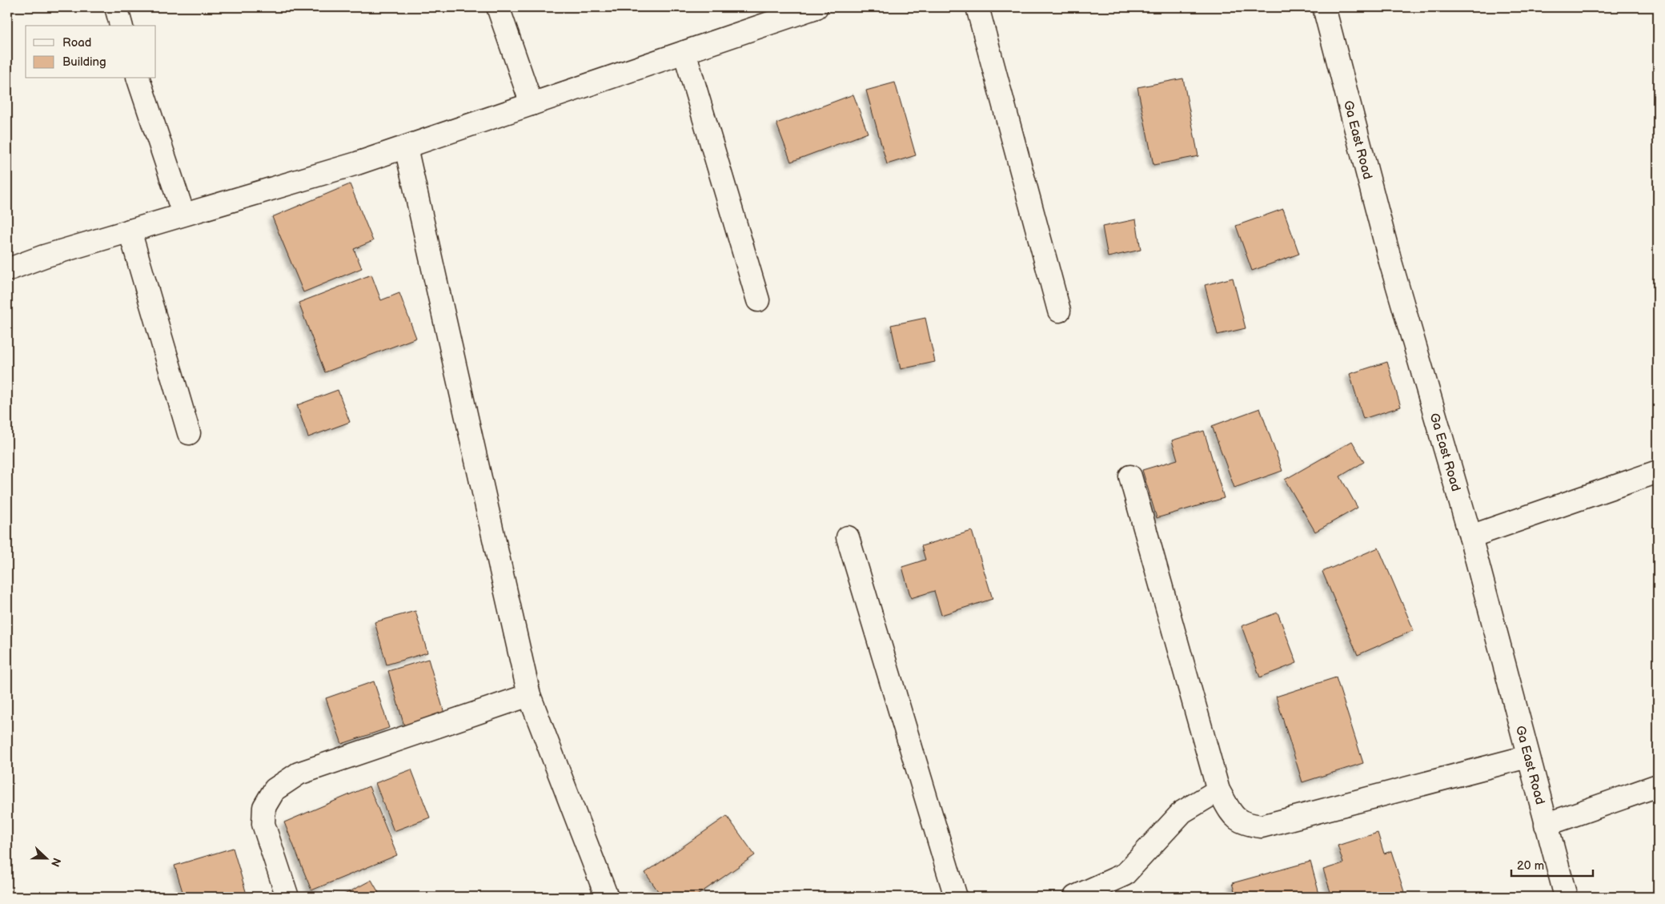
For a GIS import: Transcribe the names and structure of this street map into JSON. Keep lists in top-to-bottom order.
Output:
{
  "streets": {
    "street": ["Ga East Road"]
  },
  "legend": ["Road", "Building"],
  "scale_bar": "20 m",
  "north": "right"
}
